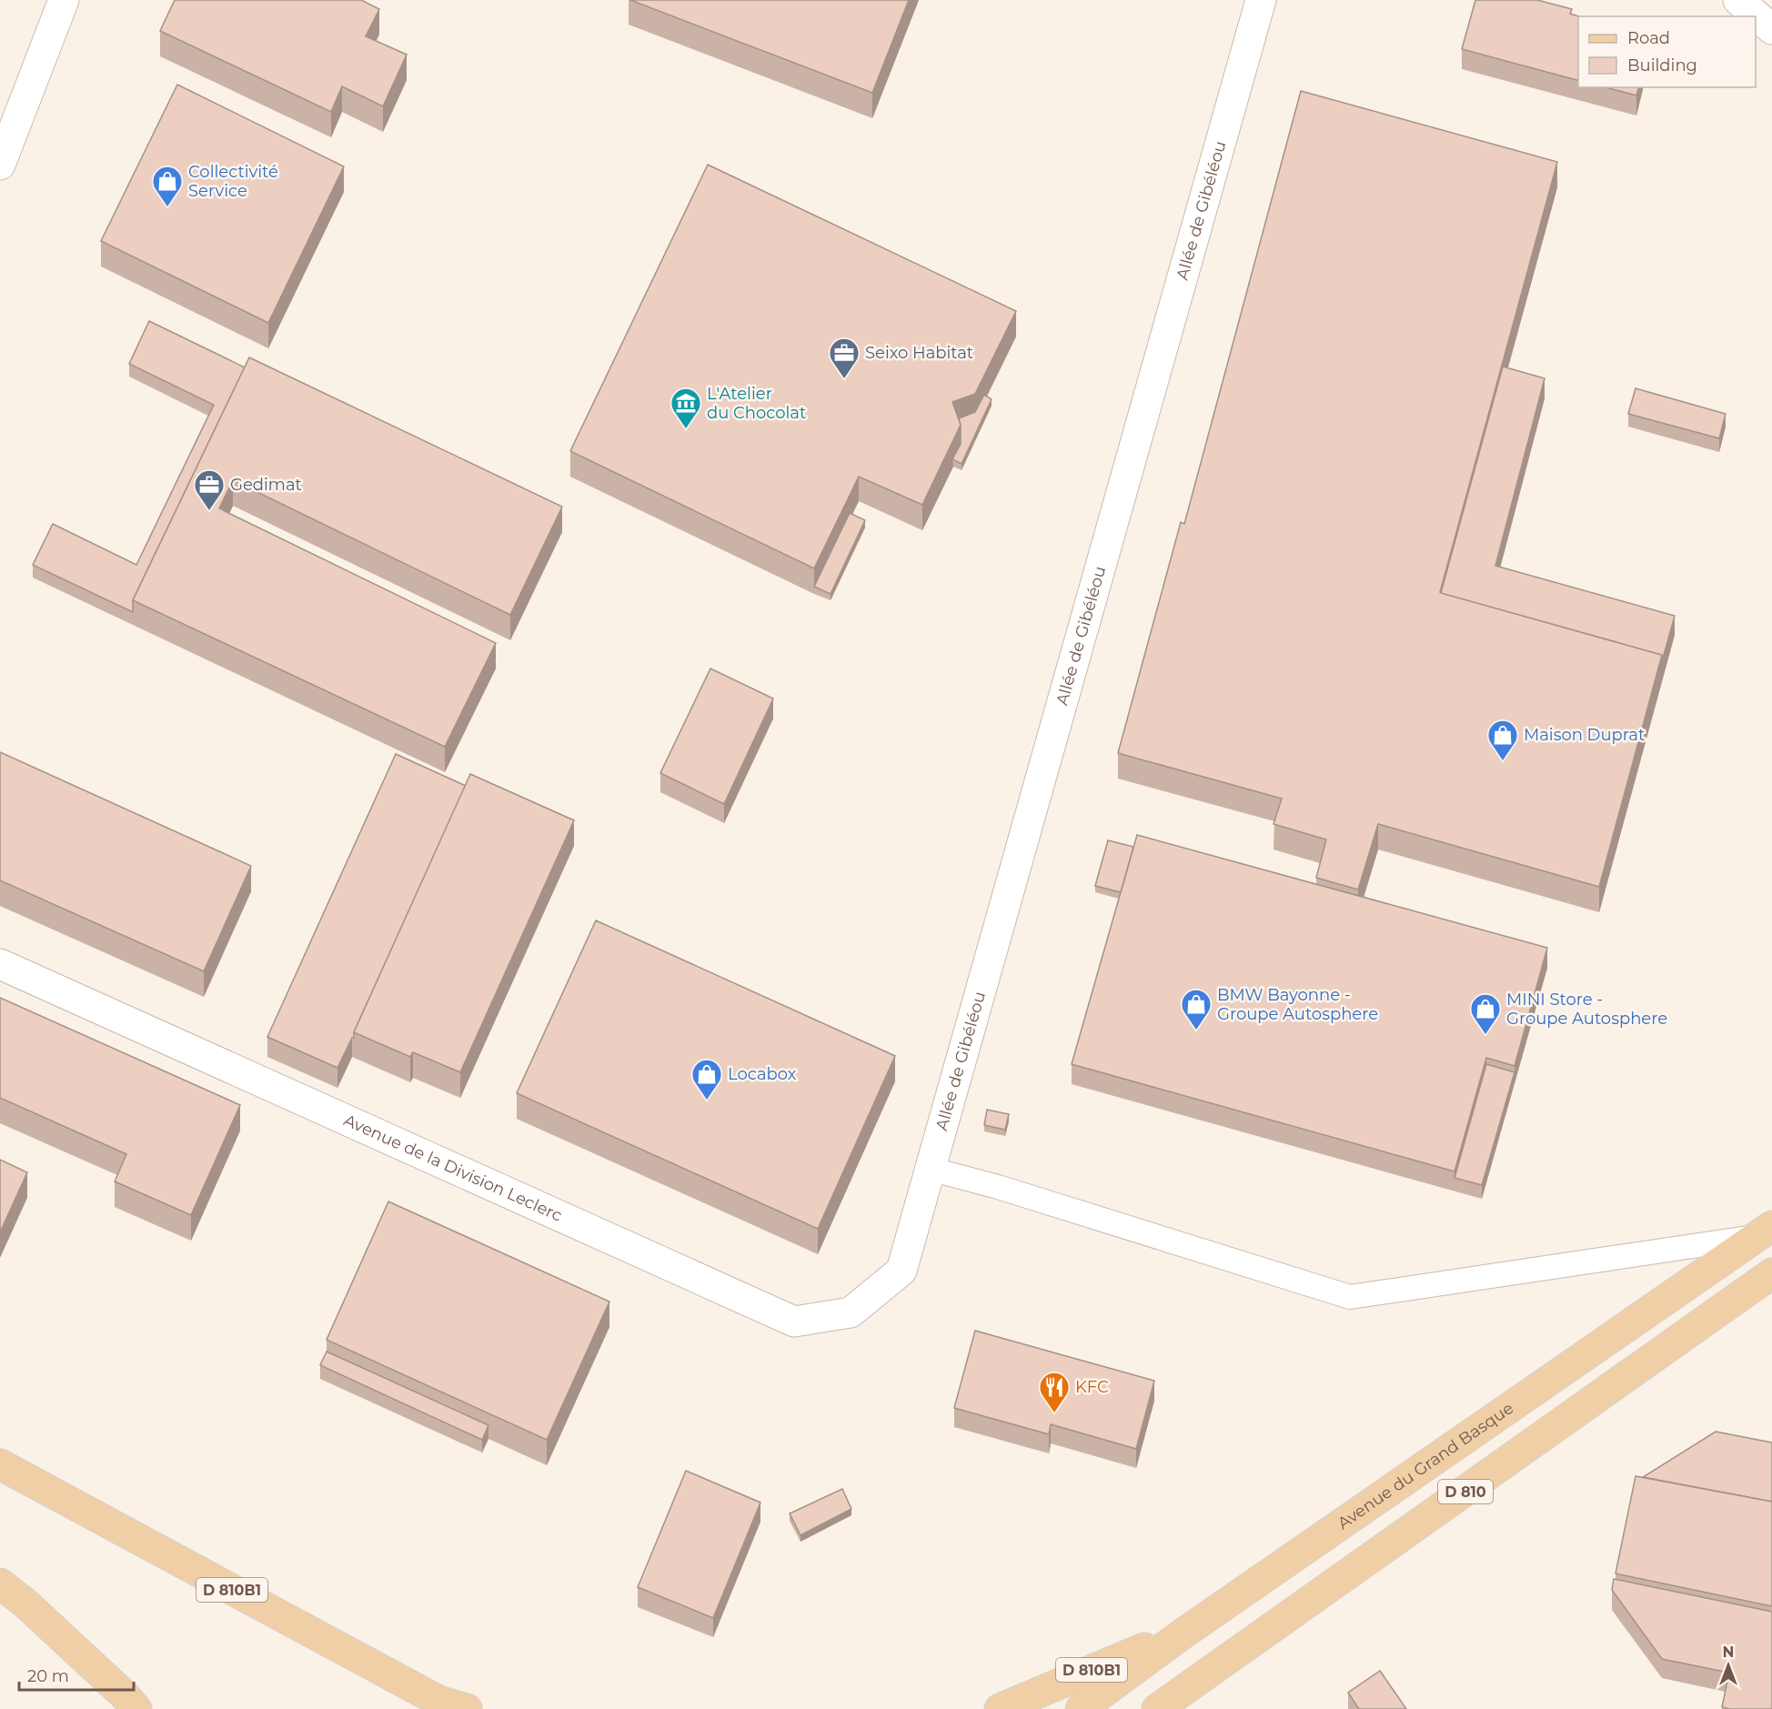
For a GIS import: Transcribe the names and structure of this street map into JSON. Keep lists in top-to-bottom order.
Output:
{
  "streets": {
    "main road": ["Avenue du Grand Basque", "D 810", "D 810B1"],
    "street": ["Allée de Gibéléou", "Avenue de la Division Leclerc"]
  },
  "crossings": [
    ["Allée de Gibéléou", "Avenue de la Division Leclerc"],
    ["Avenue du Grand Basque", "D 810B1"]
  ],
  "places": {
    "shop": [
      "Collectivité Service",
      "Maison Duprat",
      "BMW Bayonne - Groupe Autosphere",
      "MINI Store - Groupe Autosphere",
      "Locabox"
    ],
    "office": ["Seixo Habitat", "Gedimat"],
    "museum": ["L'Atelier du Chocolat"],
    "restaurant": ["KFC"]
  },
  "legend": ["Road", "Building"],
  "scale_bar": "20 m",
  "north": "top"
}
